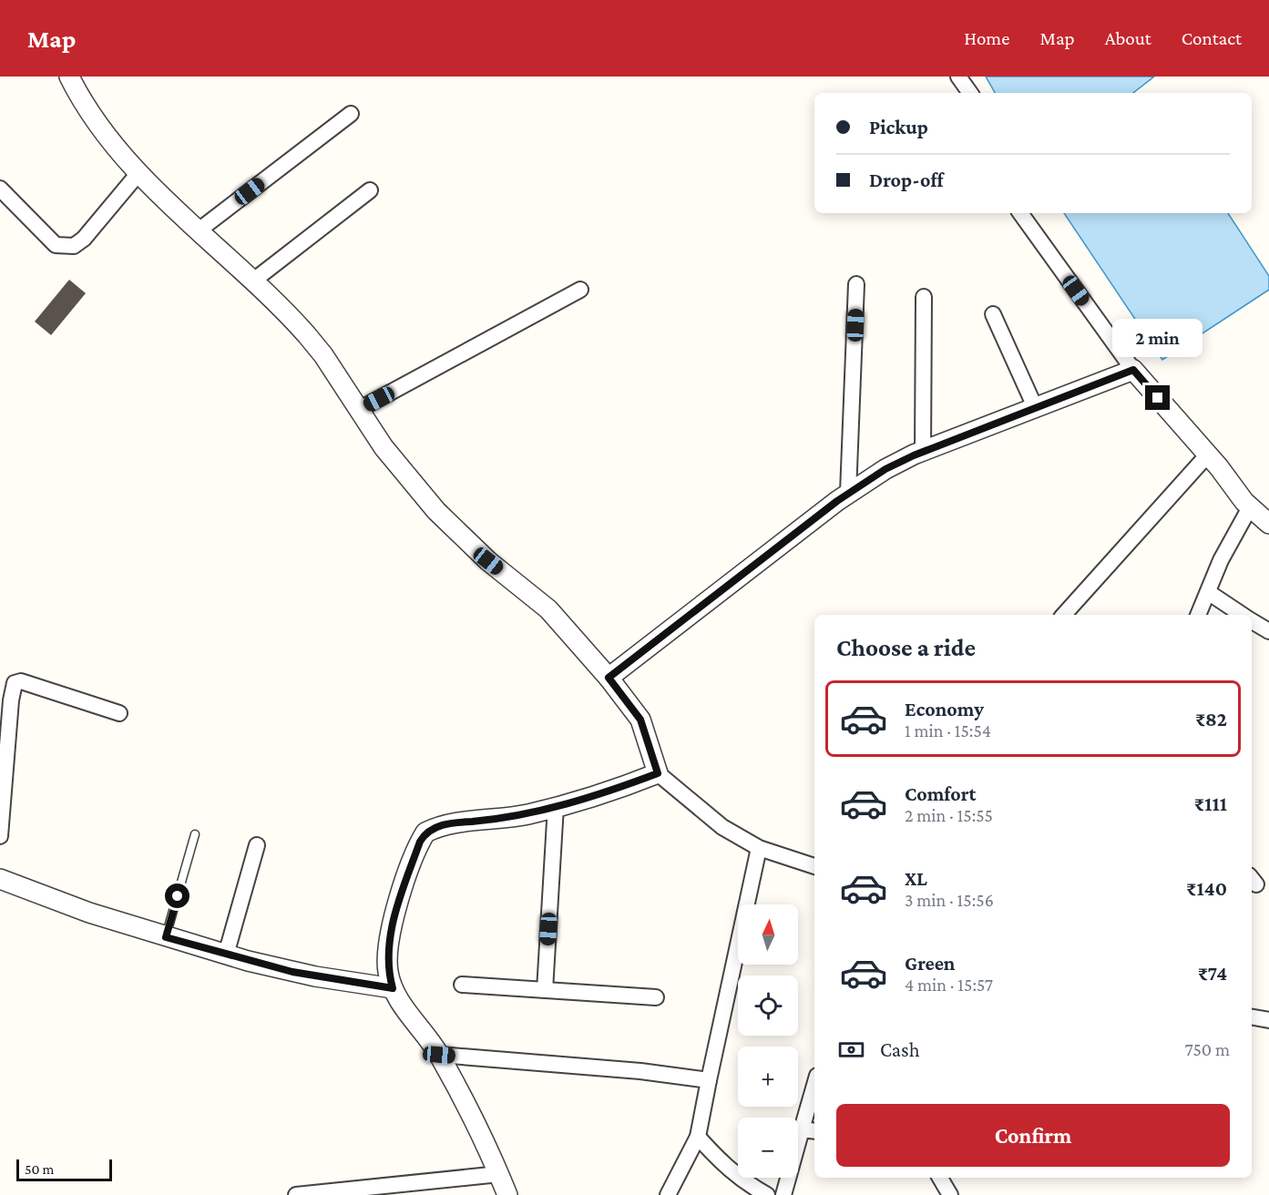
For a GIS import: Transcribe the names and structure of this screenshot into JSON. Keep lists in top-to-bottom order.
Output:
{
  "scale_bar": "50 m",
  "north": "top",
  "page": {
    "header": "Map",
    "nav": [
      "Home",
      "Map",
      "About",
      "Contact"
    ],
    "banner": ["Pickup", "Drop-off"],
    "bubble": "2 min",
    "heading": "Choose a ride",
    "list": [
      {
        "name": "Economy",
        "note": "1 min · 15:54",
        "value": "₹82"
      },
      {
        "name": "Comfort",
        "note": "2 min · 15:55",
        "value": "₹111"
      },
      {
        "name": "XL",
        "note": "3 min · 15:56",
        "value": "₹140"
      },
      {
        "name": "Green",
        "note": "4 min · 15:57",
        "value": "₹74"
      }
    ],
    "map_buttons": ["+", "−"],
    "pay": ["Cash", "750 m"],
    "buttons": "Confirm",
    "scale": "50 m"
  }
}
